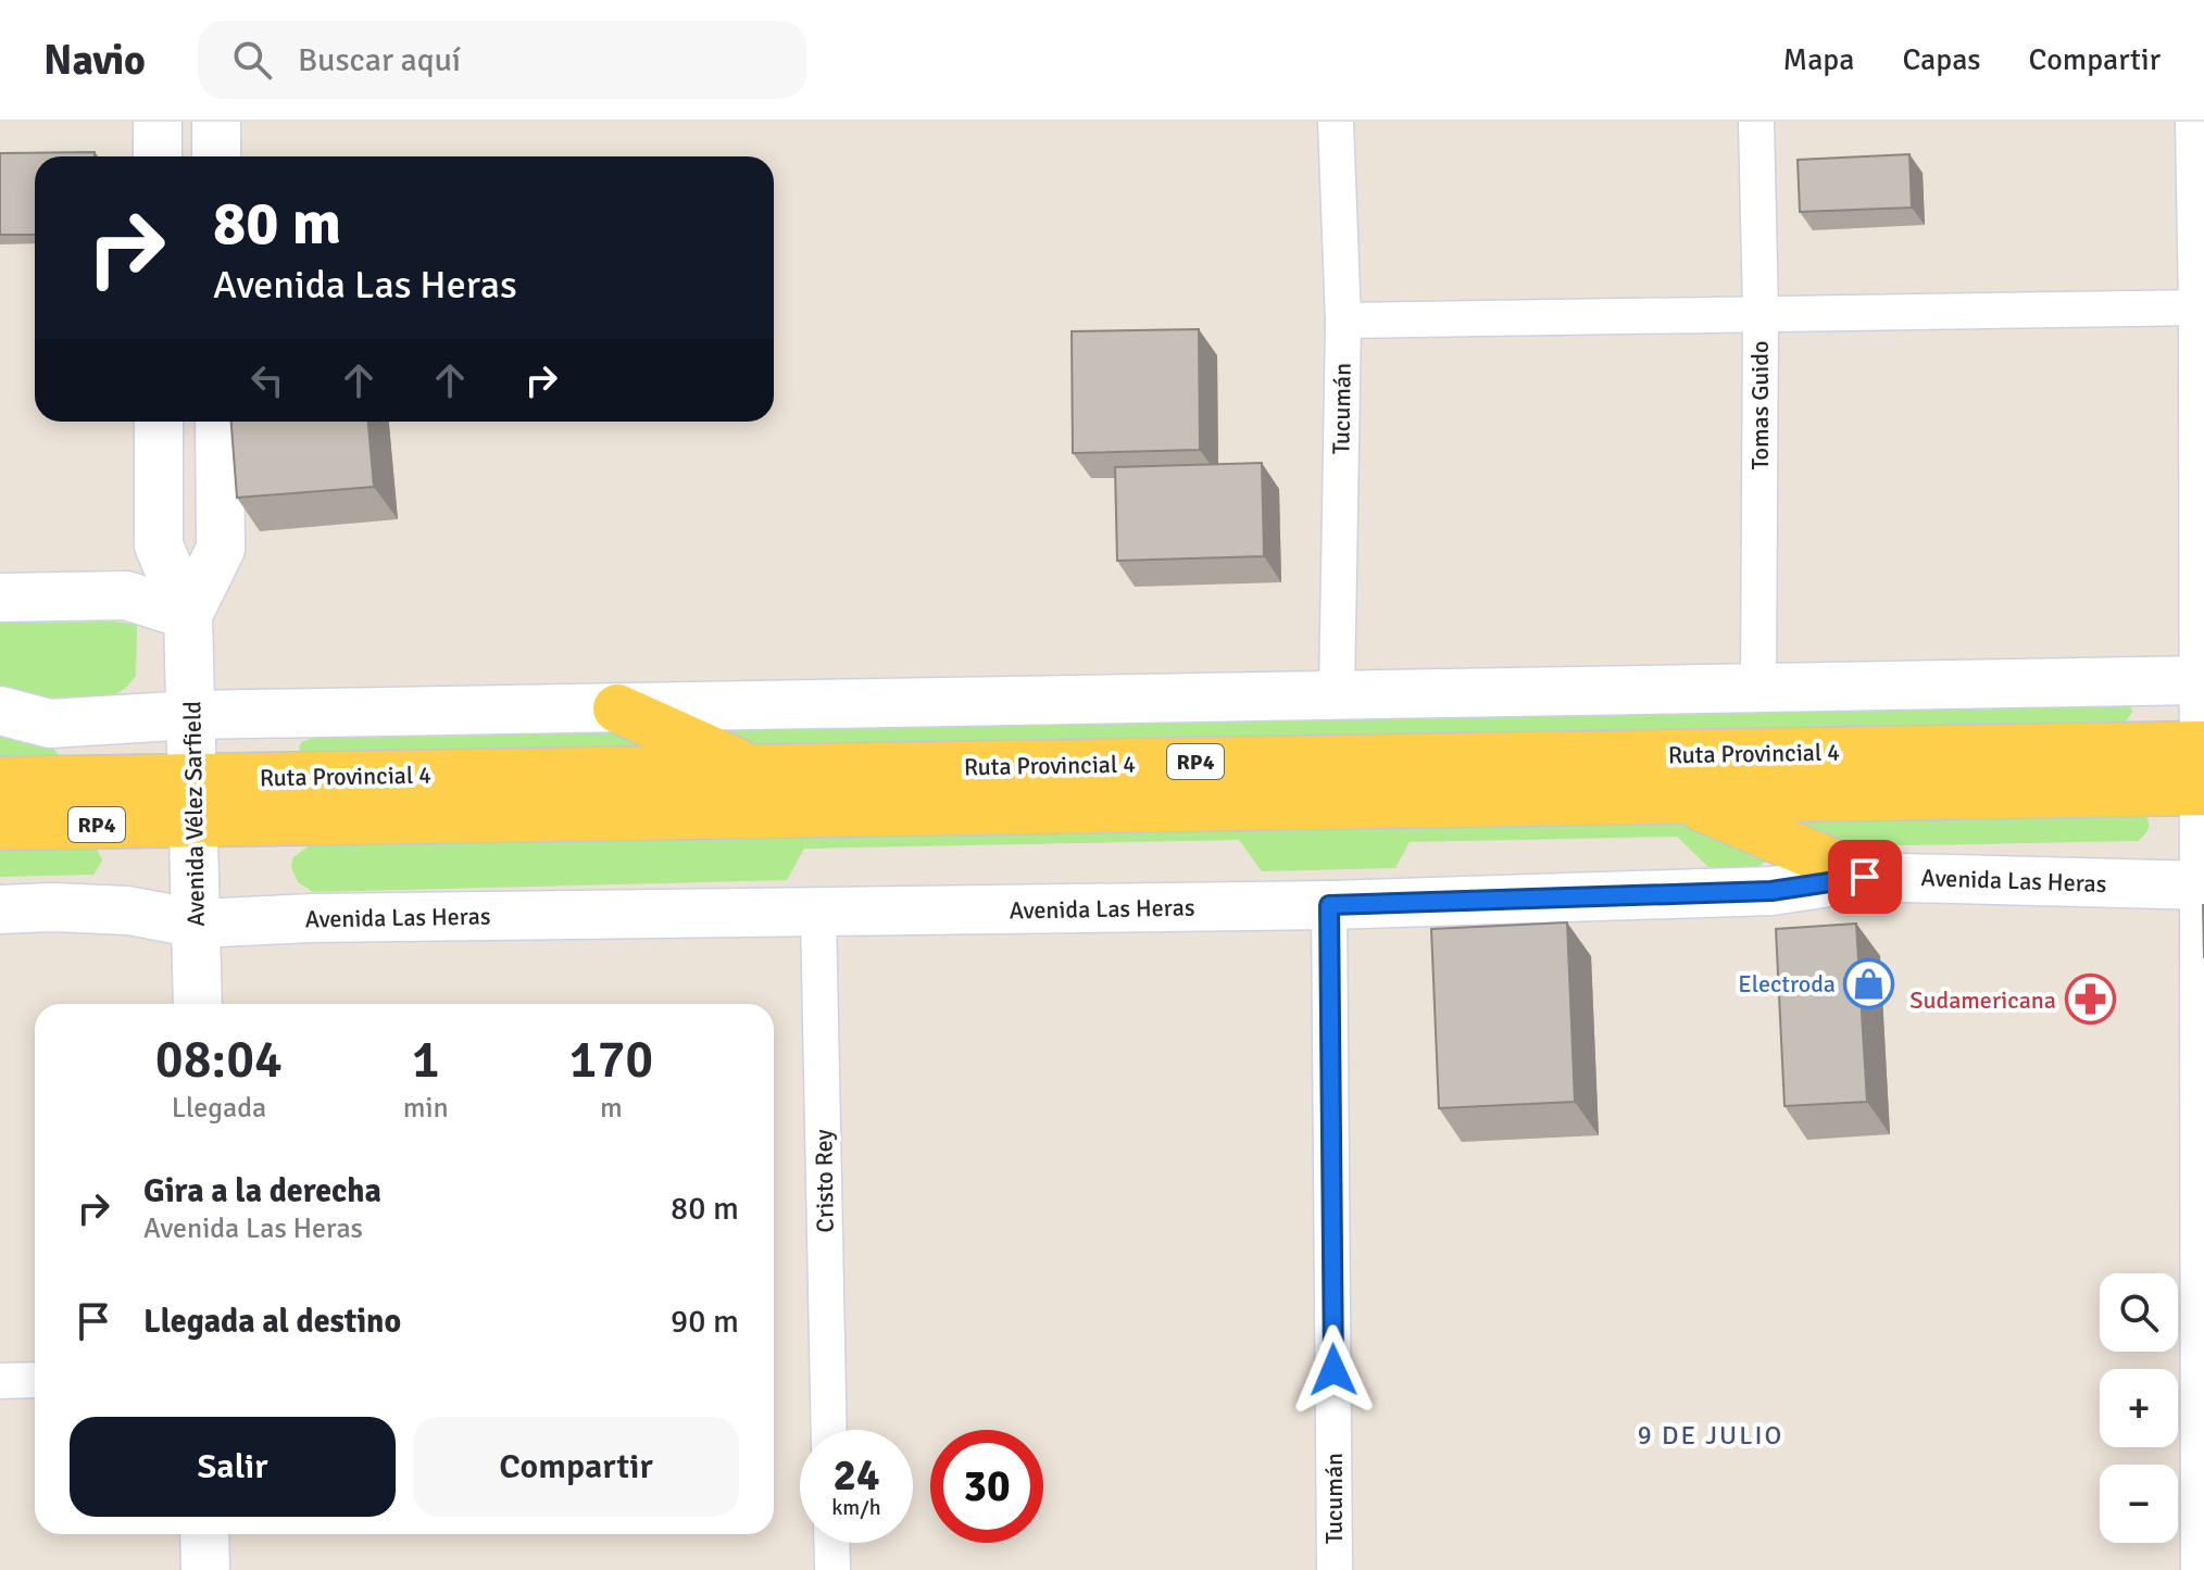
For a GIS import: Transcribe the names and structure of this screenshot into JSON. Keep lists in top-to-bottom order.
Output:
{
  "streets": {
    "main road": [
      "Ruta Provincial 4",
      "RP4",
      "Avenida Vélez Sarfield",
      "Avenida Las Heras"
    ],
    "street": ["Tomas Guido", "Tucumán", "Cristo Rey"]
  },
  "crossings": [
    ["Tucumán", "Avenida Las Heras"],
    ["Ruta Provincial 4", "Avenida Vélez Sarfield"],
    ["Avenida Vélez Sarfield", "Avenida Las Heras"],
    ["Avenida Las Heras", "Cristo Rey"]
  ],
  "districts": ["9 DE JULIO"],
  "places": {
    "shop": ["Electroda"],
    "pharmacy": ["Sudamericana"]
  },
  "page": {
    "header": "Navio",
    "search": "Buscar aquí",
    "nav": ["Mapa", "Capas", "Compartir"],
    "turn": ["80 m", "Avenida Las Heras"],
    "eta": [
      "08:04",
      "Llegada",
      "1",
      "min",
      "170",
      "m"
    ],
    "list": [
      {
        "name": "Gira a la derecha",
        "note": "Avenida Las Heras",
        "value": "80 m"
      },
      {
        "name": "Llegada al destino",
        "value": "90 m"
      }
    ],
    "map_buttons": ["+", "−"],
    "buttons": ["Salir", "Compartir"],
    "speed": "24 km/h",
    "limit": "30"
  }
}
